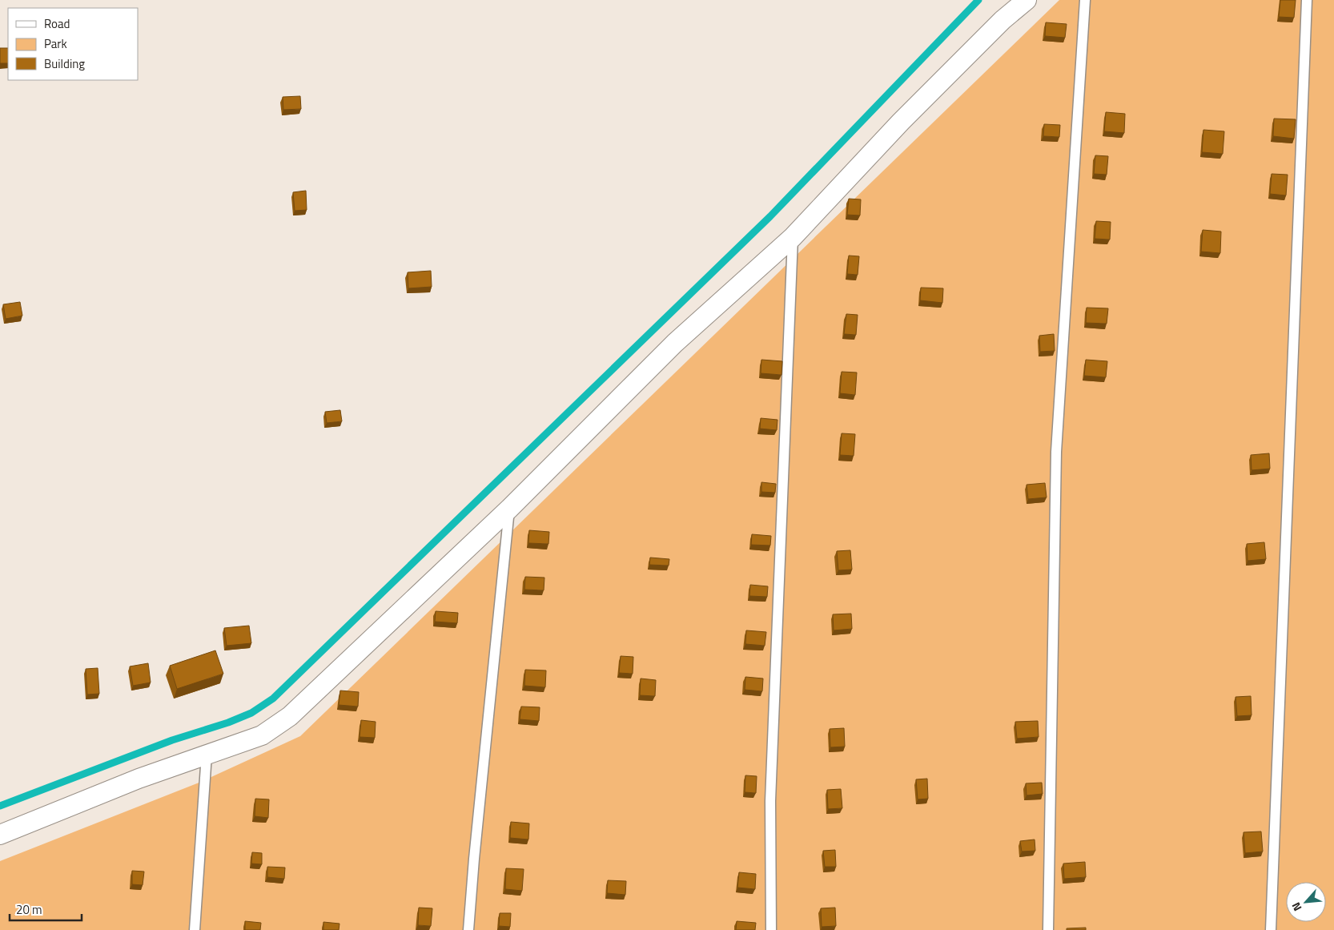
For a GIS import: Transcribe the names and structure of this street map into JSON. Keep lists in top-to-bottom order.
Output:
{
  "legend": ["Road", "Park", "Building"],
  "scale_bar": "20 m",
  "north": "bottom left"
}
